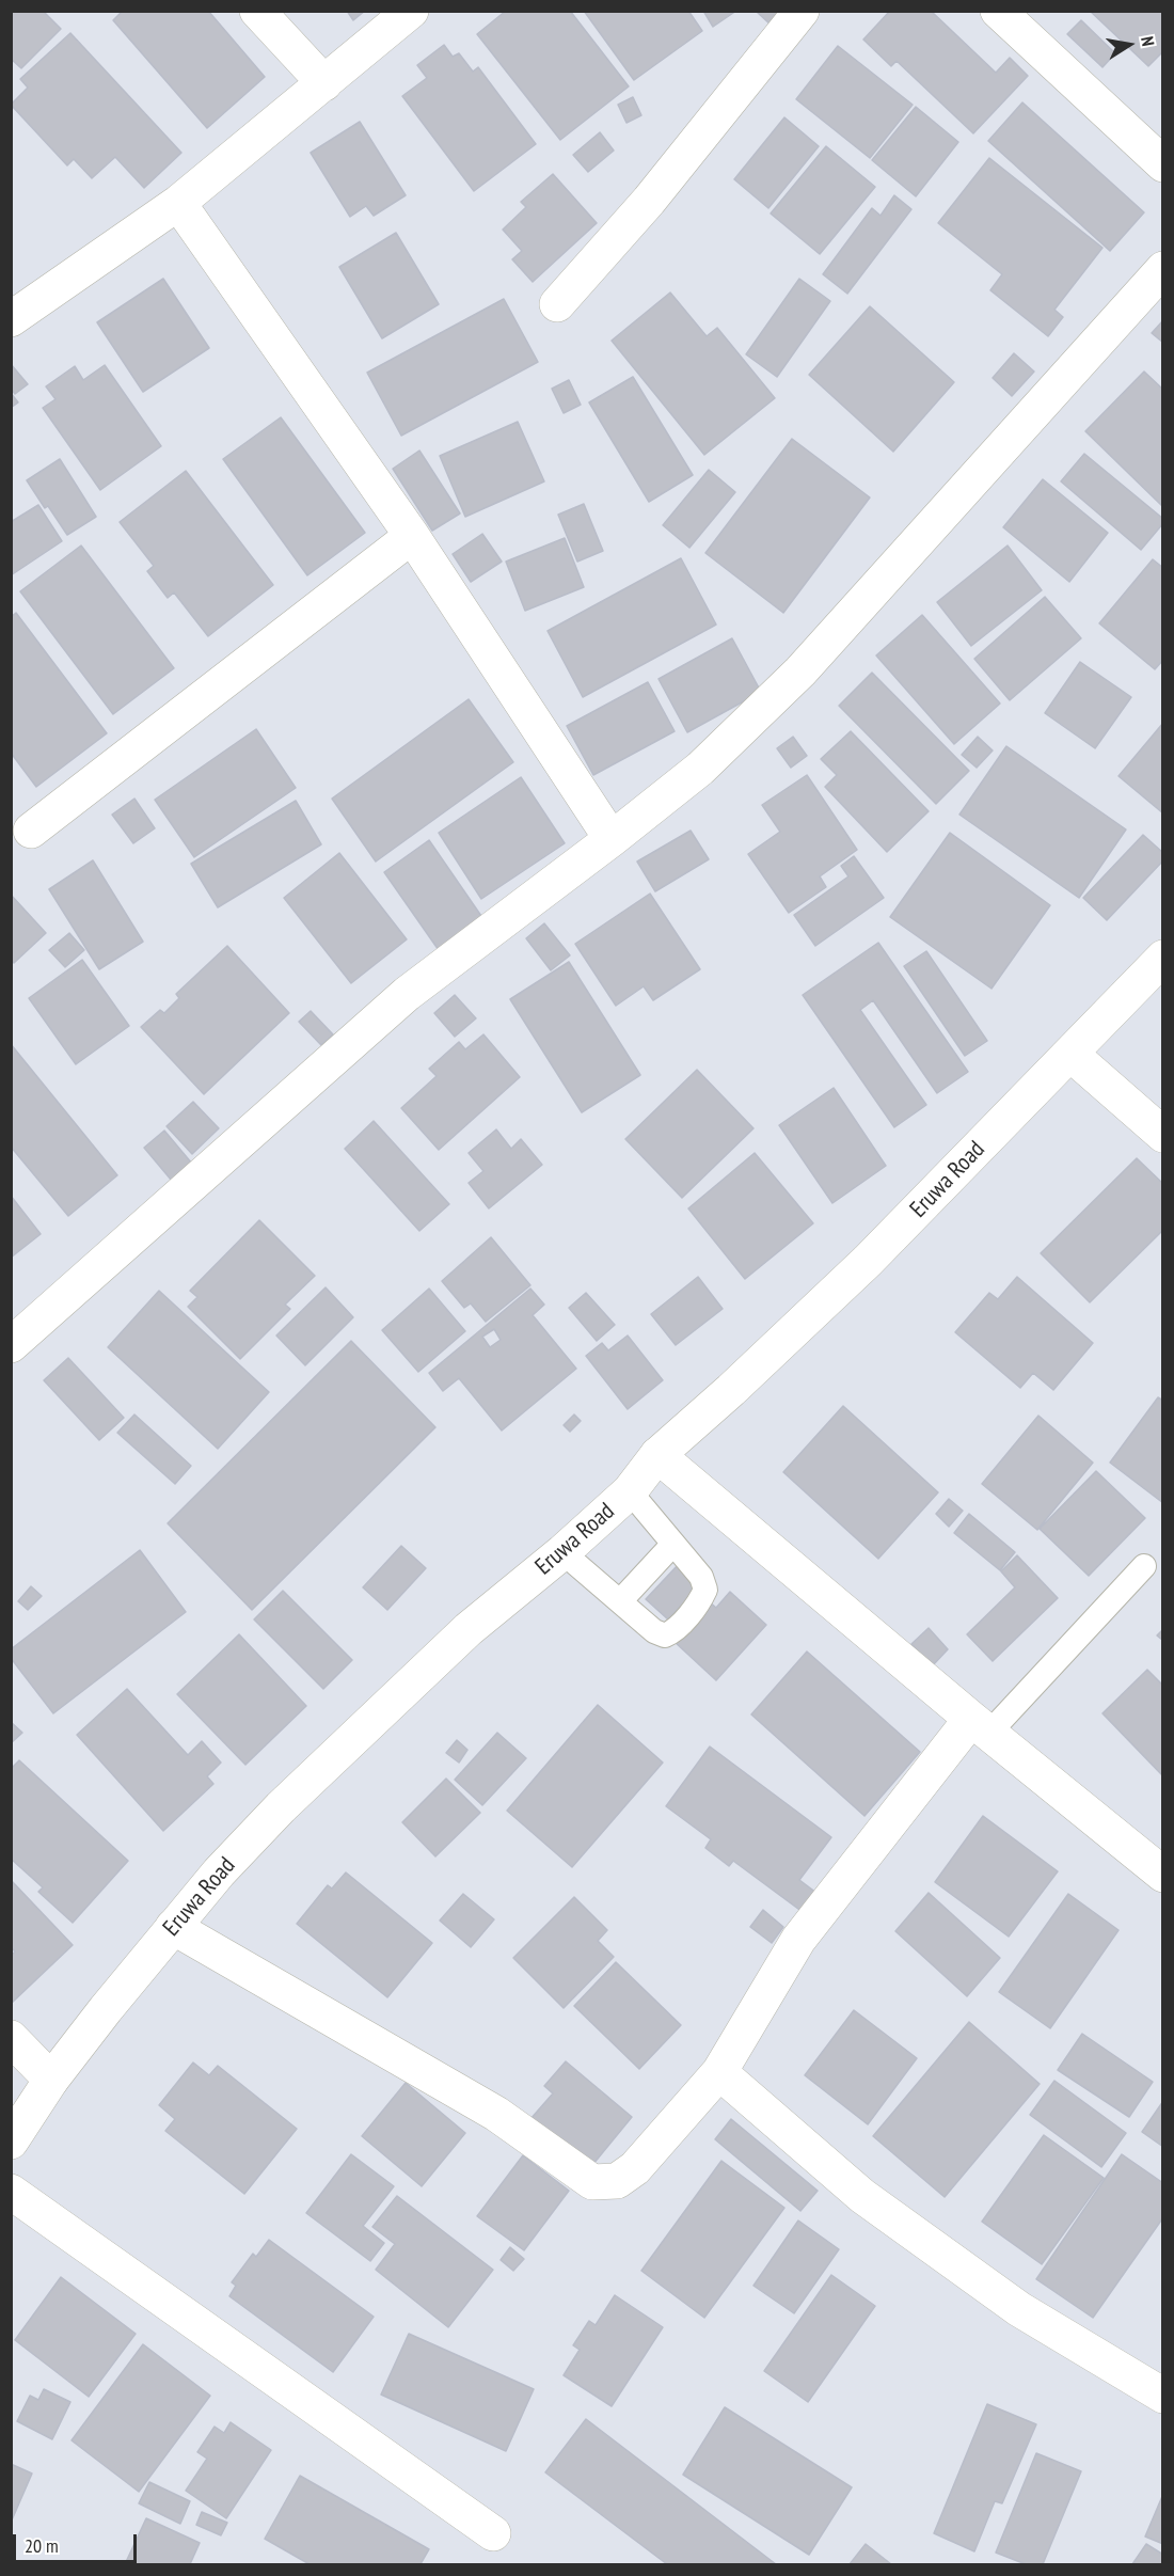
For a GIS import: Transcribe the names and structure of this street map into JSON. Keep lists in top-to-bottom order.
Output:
{
  "streets": {
    "street": ["Eruwa Road"]
  },
  "scale_bar": "20 m",
  "north": "right"
}
